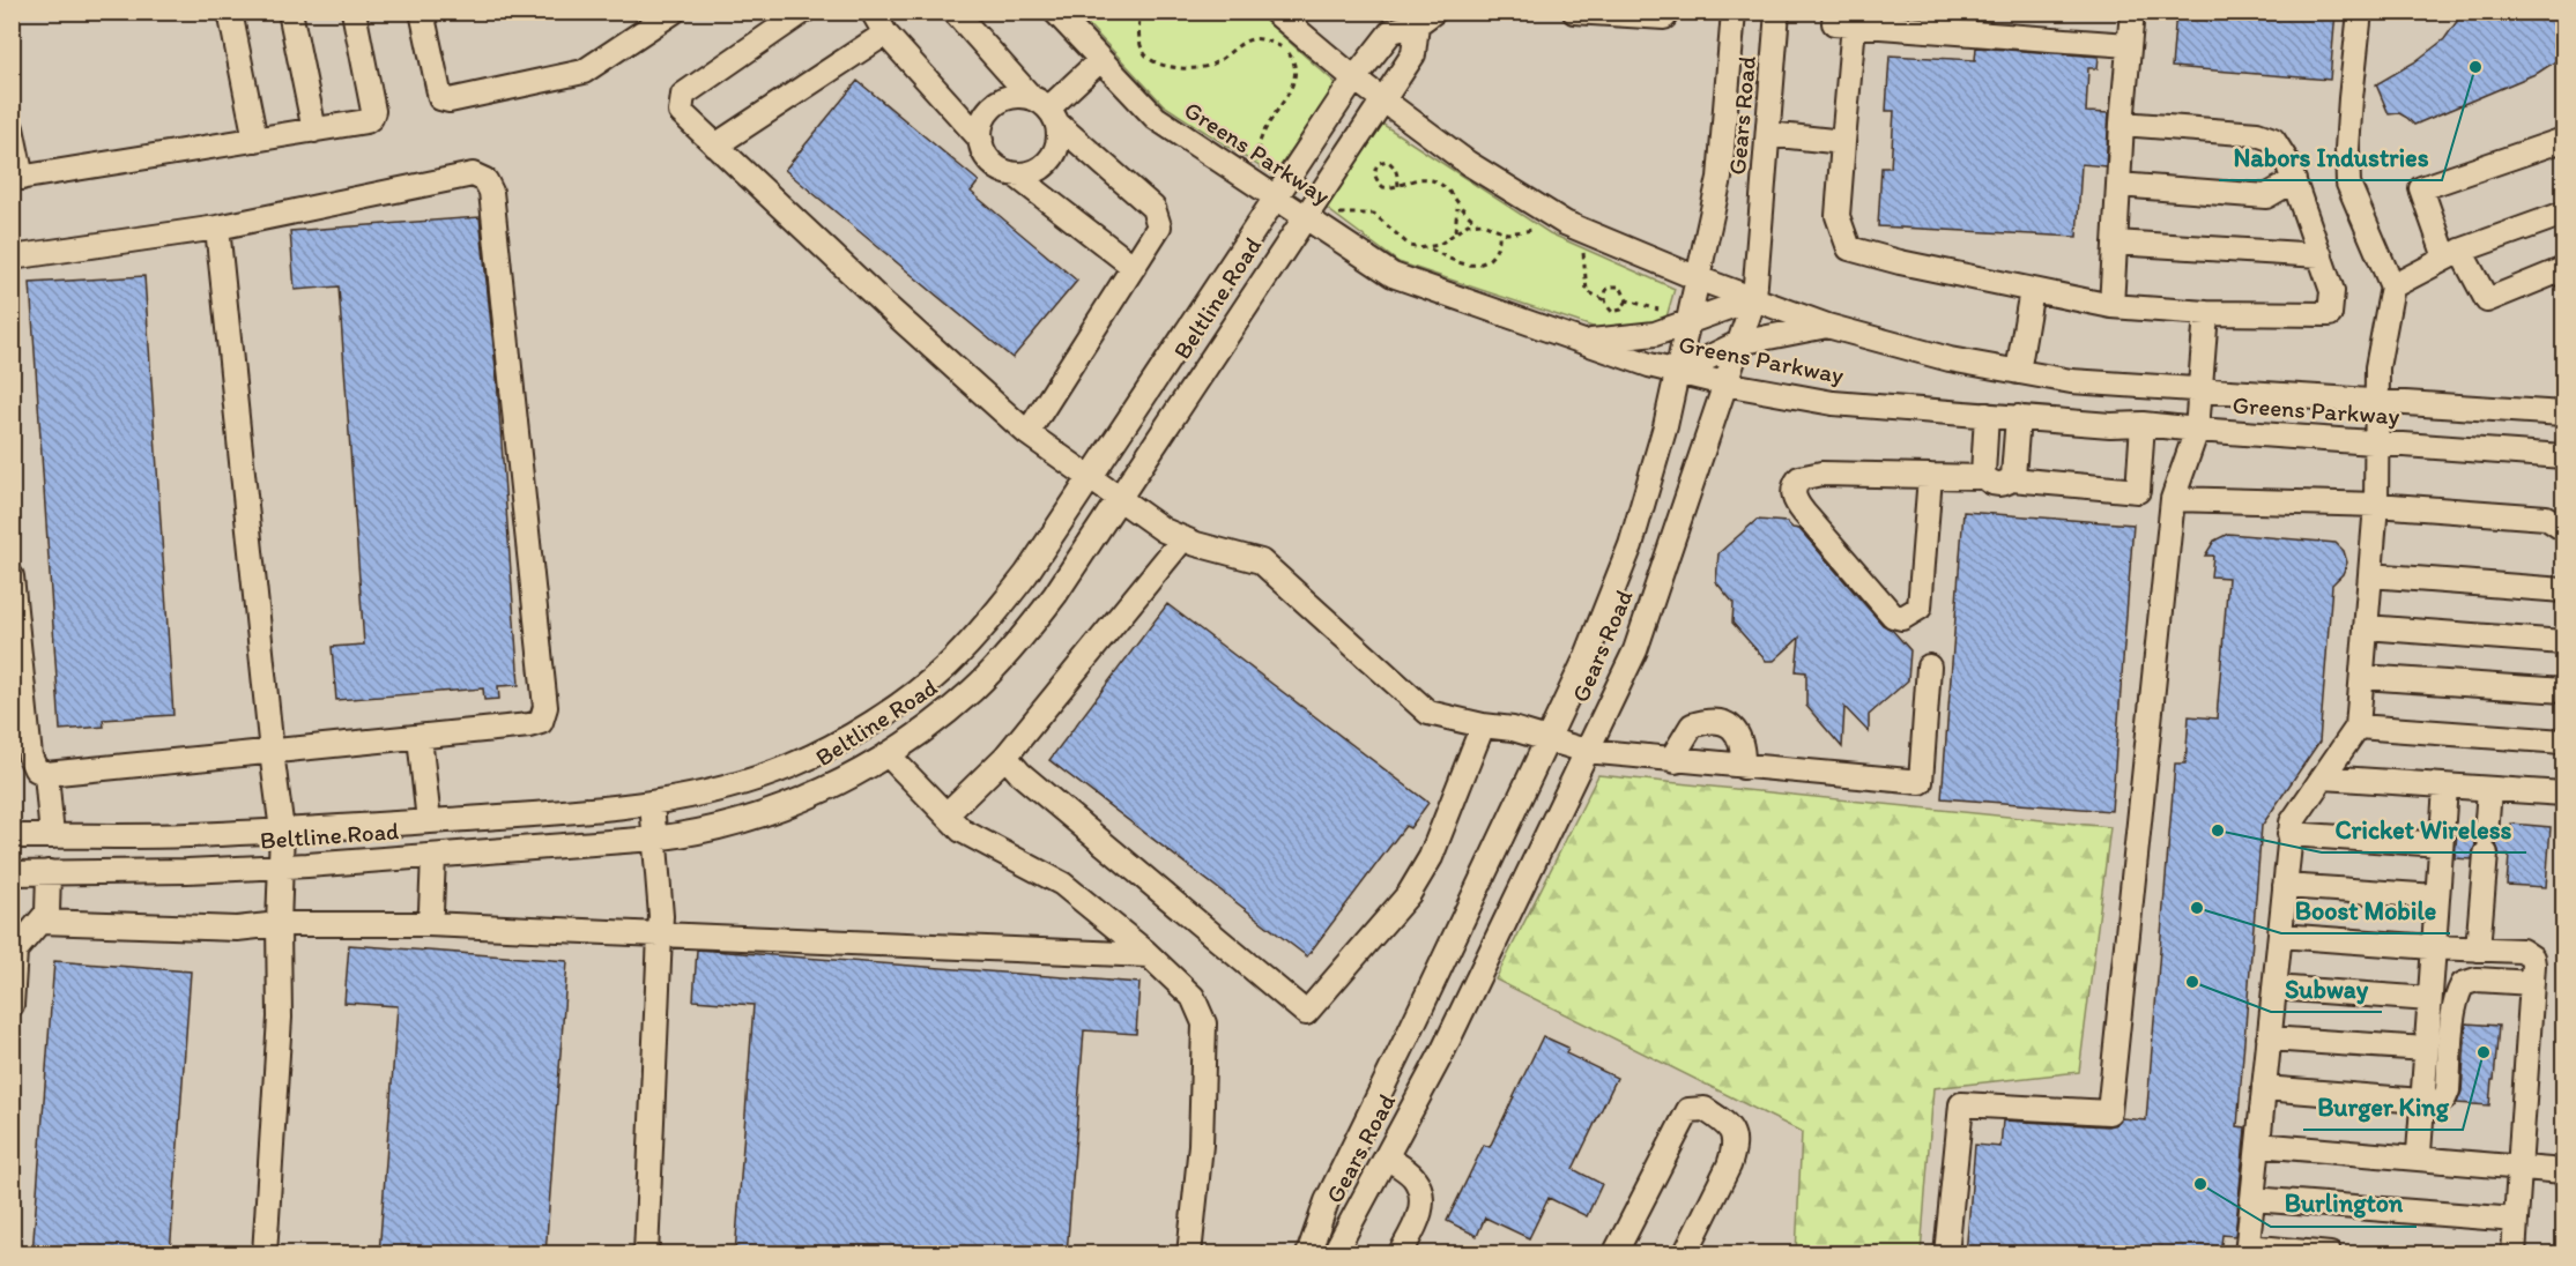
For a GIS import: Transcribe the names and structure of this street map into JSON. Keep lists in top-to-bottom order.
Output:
{
  "streets": {
    "street": ["Gears Road", "Greens Parkway", "Beltline Road"]
  },
  "crossings": [
    ["Gears Road", "Greens Parkway"],
    ["Greens Parkway", "Beltline Road"]
  ],
  "places": [
    "Nabors Industries",
    "Cricket Wireless",
    "Boost Mobile",
    "Subway",
    "Burger King",
    "Burlington"
  ]
}
